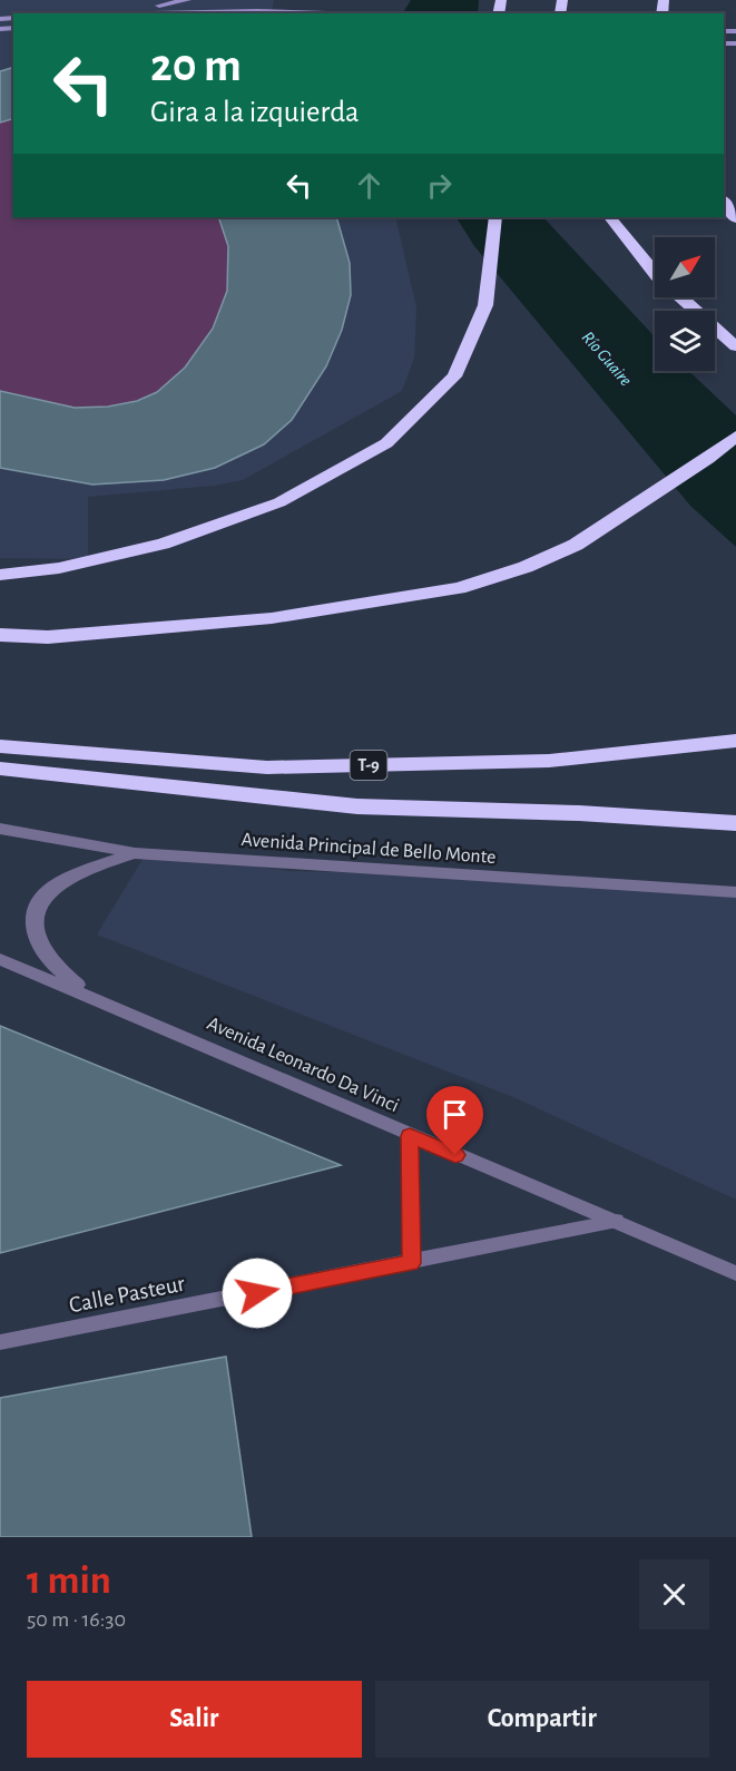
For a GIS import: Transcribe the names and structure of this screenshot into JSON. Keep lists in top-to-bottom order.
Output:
{
  "streets": {
    "highway": ["T-9"],
    "street": ["Avenida Principal de Bello Monte", "Avenida Leonardo Da Vinci", "Calle Pasteur"]
  },
  "crossings": [
    ["Avenida Leonardo Da Vinci", "Calle Pasteur"]
  ],
  "water": ["Río Guaire"],
  "north": "top right",
  "page": {
    "turn": ["20 m", "Gira a la izquierda"],
    "heading": ["1 min", "50 m · 16:30"],
    "buttons": ["Salir", "Compartir"]
  }
}
